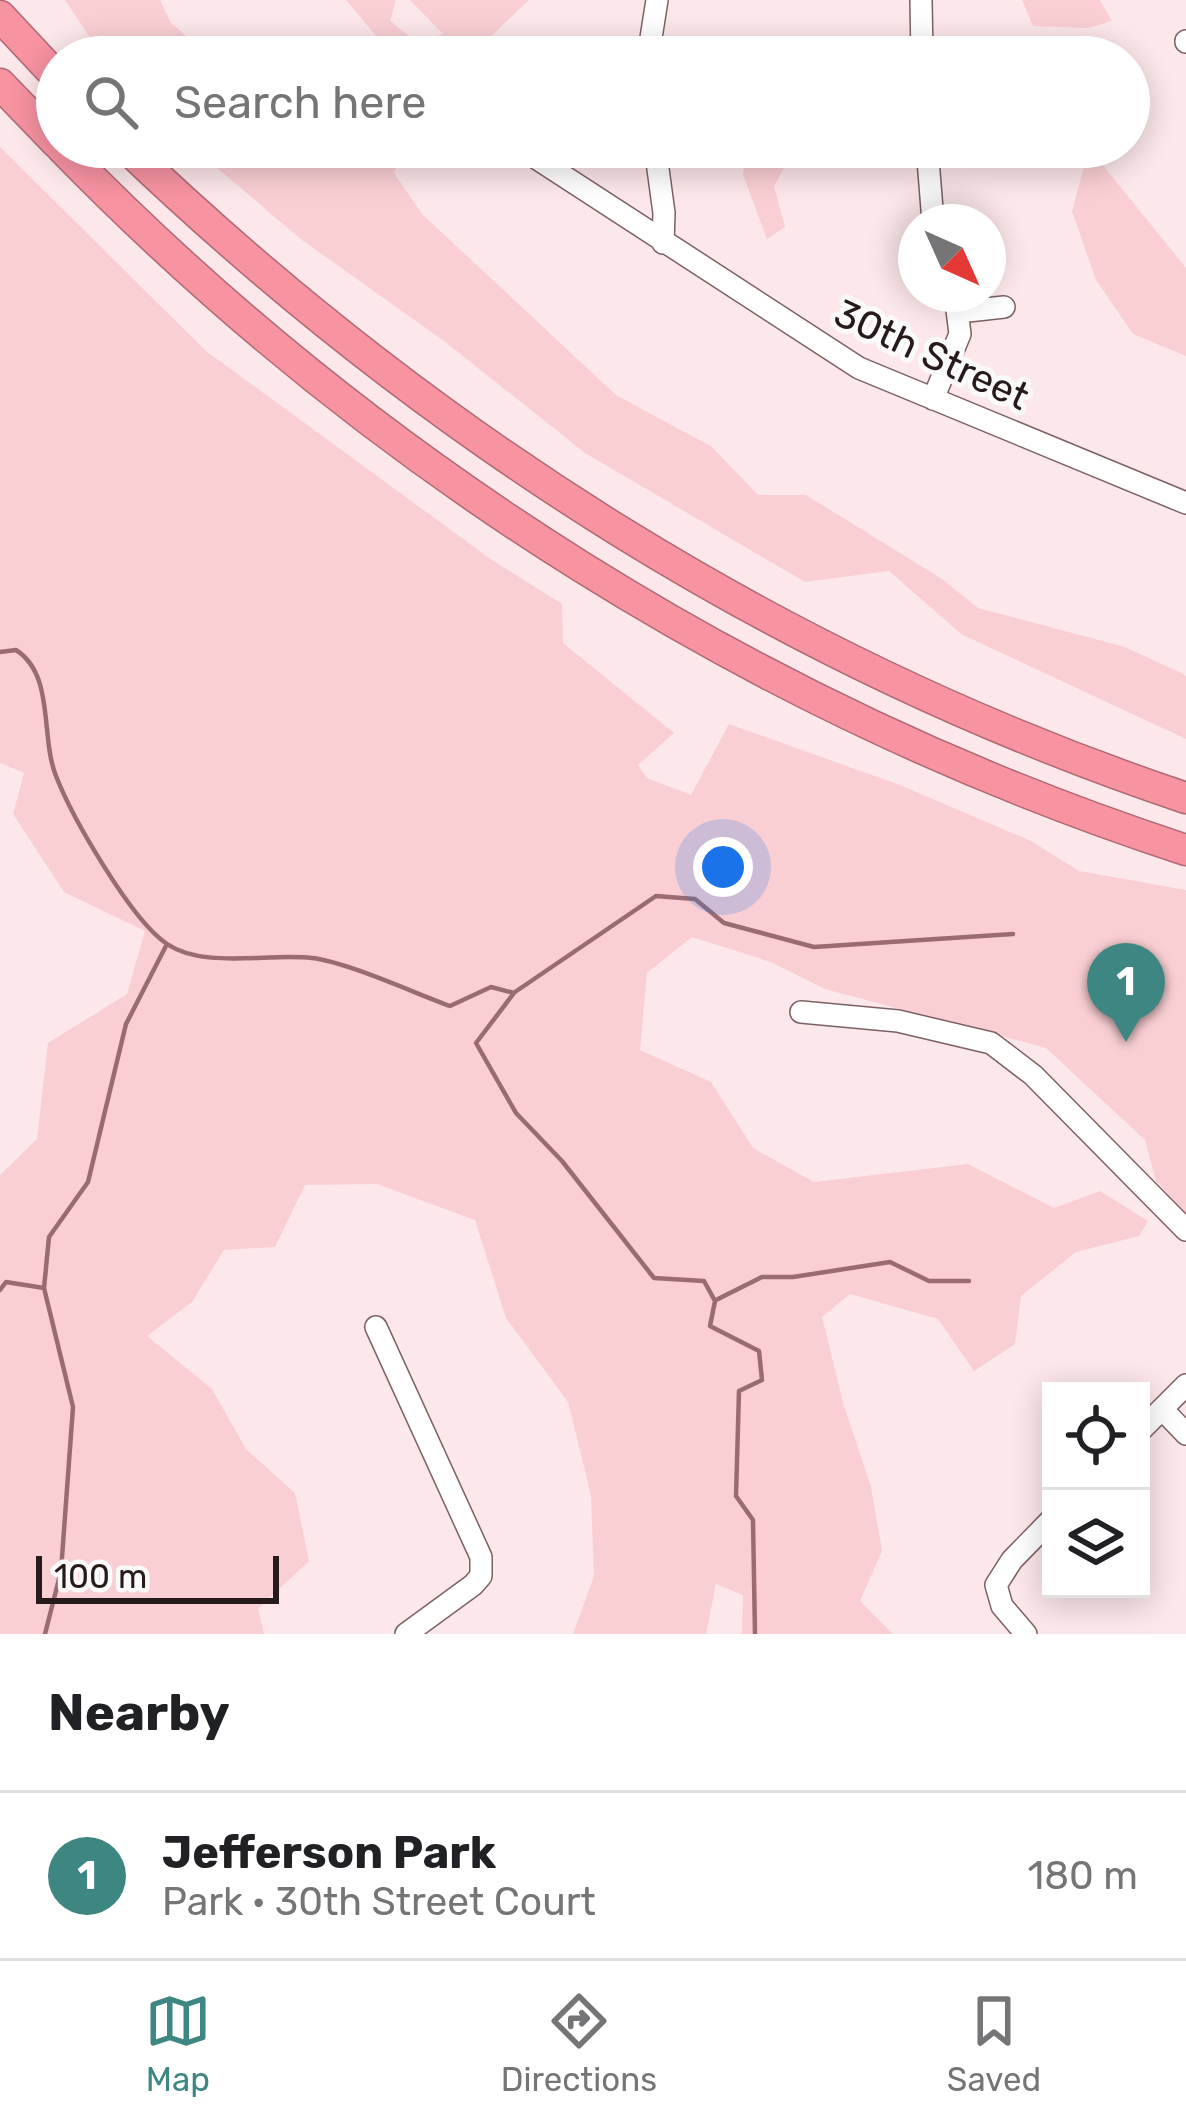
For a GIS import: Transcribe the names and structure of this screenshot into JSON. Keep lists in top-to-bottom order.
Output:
{
  "streets": {
    "street": ["30th Street"]
  },
  "scale_bar": "100 m",
  "north": "bottom right",
  "page": {
    "search": "Search here",
    "pins": "1",
    "scale": "100 m",
    "heading": "Nearby",
    "list": [
      {
        "mark": "1",
        "name": "Jefferson Park",
        "note": "Park · 30th Street Court",
        "value": "180 m"
      }
    ],
    "nav": ["Map", "Directions", "Saved"]
  }
}
